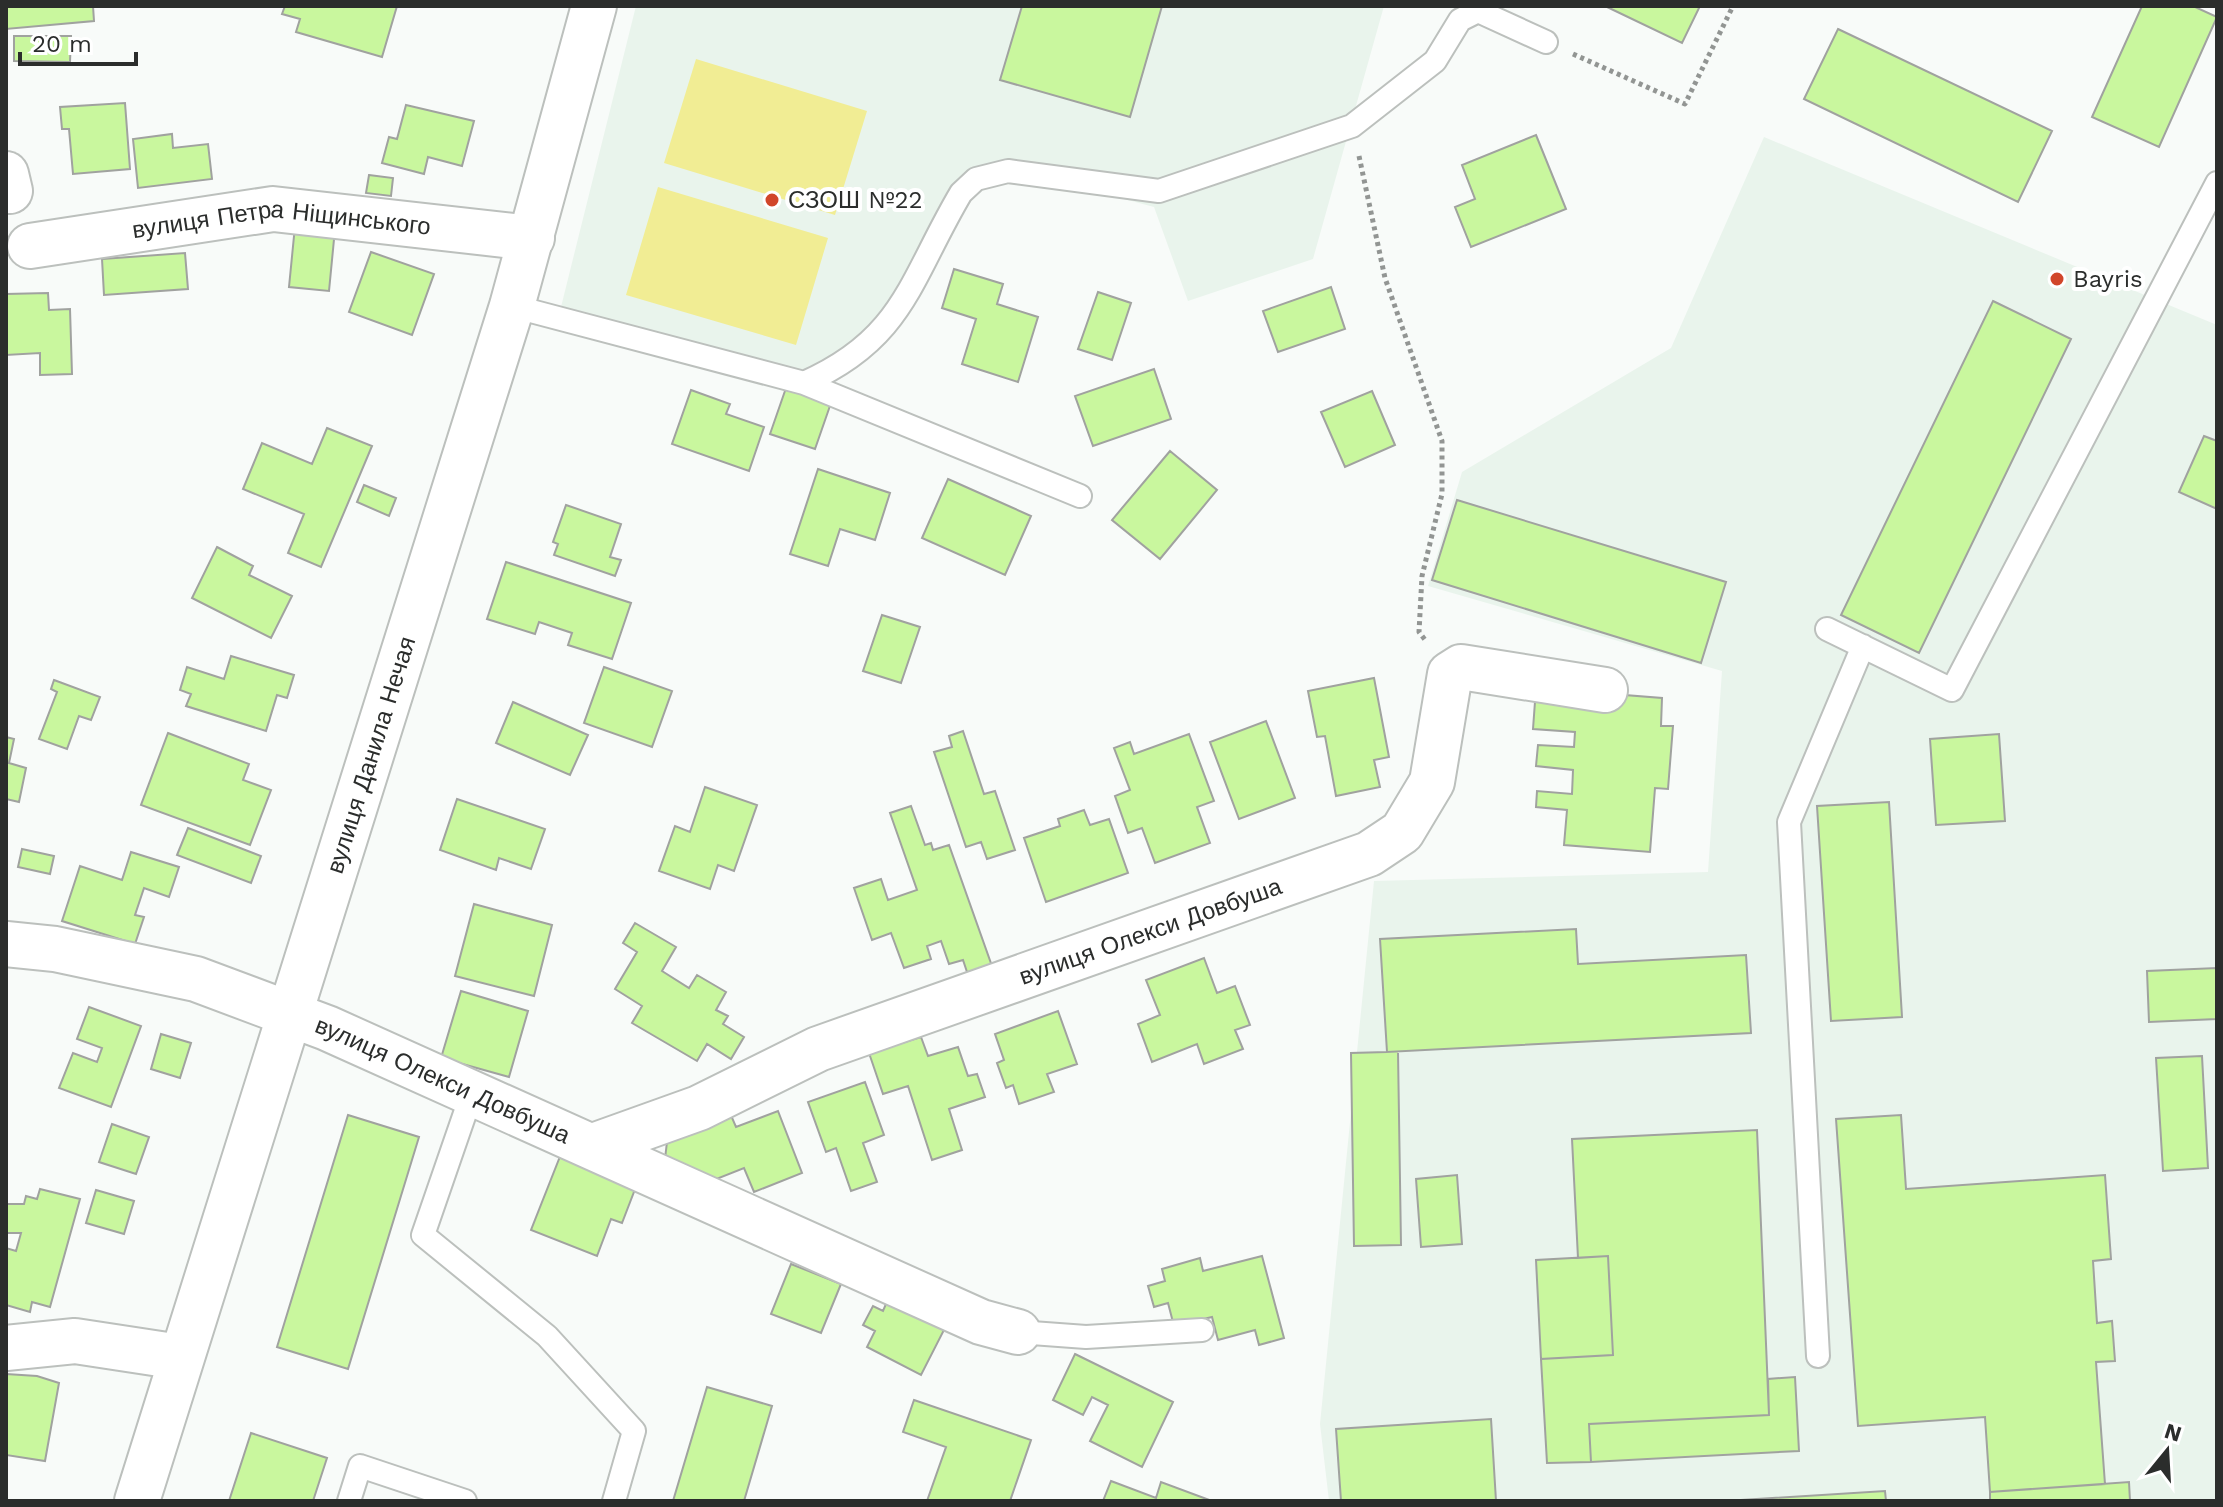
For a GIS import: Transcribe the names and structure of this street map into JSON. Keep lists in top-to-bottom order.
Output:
{
  "streets": {
    "street": ["вулиця Петра Ніщинського", "вулиця Данила Нечая", "вулиця Олекси Довбуша"]
  },
  "crossings": [
    ["вулиця Петра Ніщинського", "вулиця Данила Нечая"],
    ["вулиця Данила Нечая", "вулиця Олекси Довбуша"]
  ],
  "places": ["СЗОШ №22", "Bayris"],
  "scale_bar": "20 m",
  "north": "top"
}
